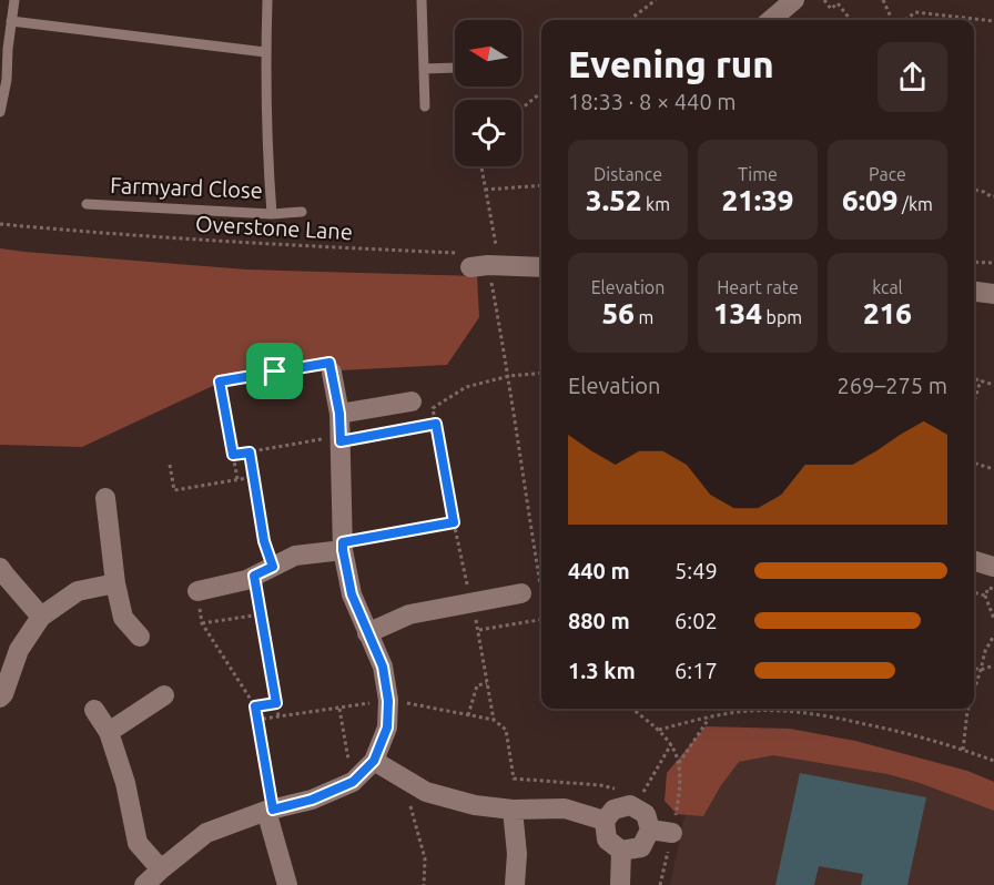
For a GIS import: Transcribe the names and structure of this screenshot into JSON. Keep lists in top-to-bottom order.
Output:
{
  "streets": {
    "lane": ["Farmyard Close"],
    "path": ["Overstone Lane"]
  },
  "north": "left",
  "page": {
    "heading": ["Evening run", "18:33 · 8 × 440 m"],
    "stats": [
      ["Distance", "3.52 km"],
      ["Time", "21:39"],
      ["Pace", "6:09 /km"],
      ["Elevation", "56 m"],
      ["Heart rate", "134 bpm"],
      ["kcal", "216"]
    ],
    "chart": ["Elevation", "269–275 m"],
    "list": [
      {
        "name": "440 m",
        "note": "5:49"
      },
      {
        "name": "880 m",
        "note": "6:02"
      },
      {
        "name": "1.3 km",
        "note": "6:17"
      }
    ]
  }
}
